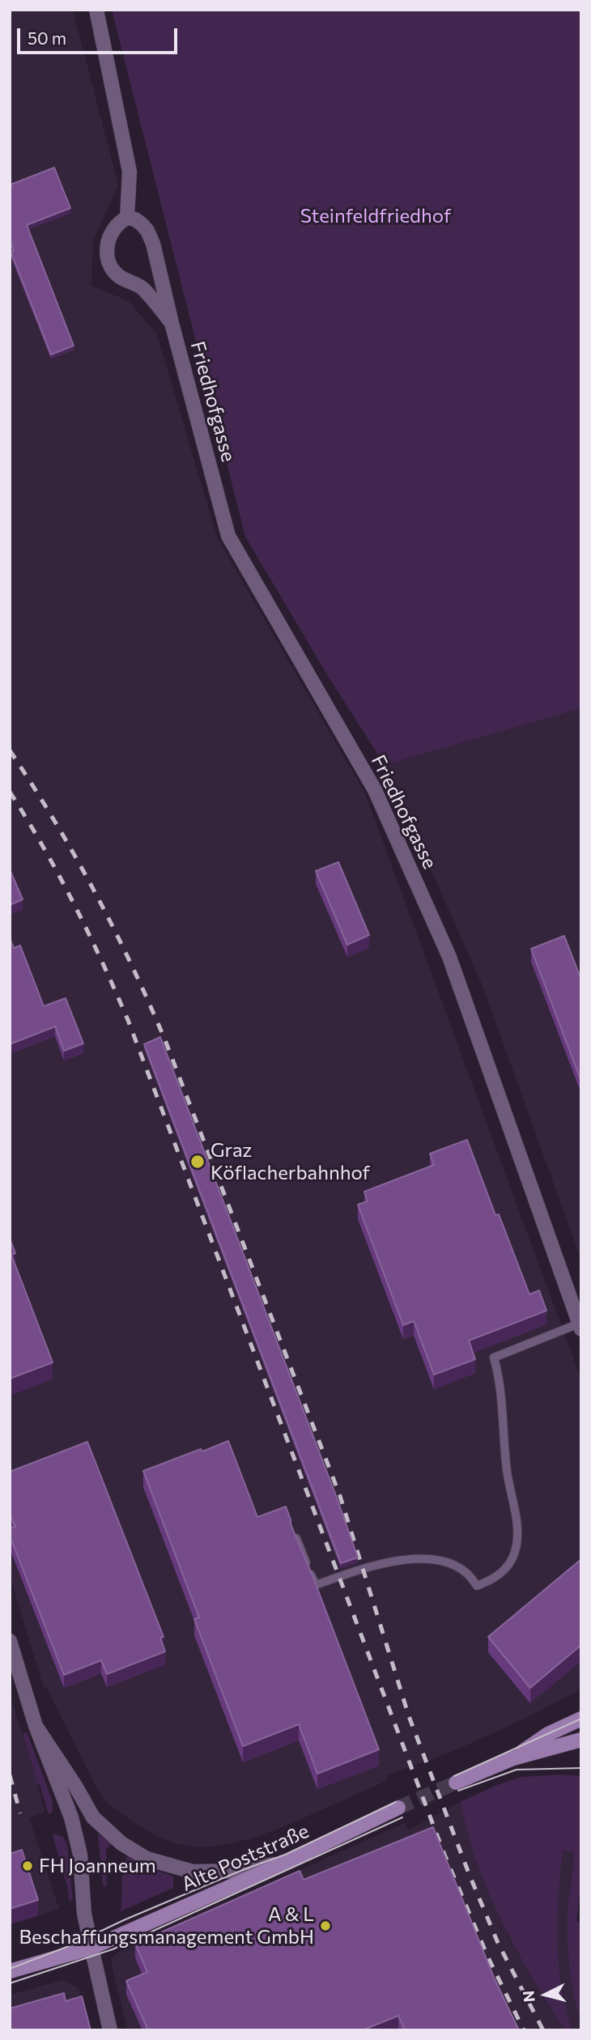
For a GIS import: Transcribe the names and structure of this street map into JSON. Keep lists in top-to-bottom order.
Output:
{
  "streets": {
    "main road": ["Alte Poststraße"],
    "street": ["Friedhofgasse"]
  },
  "parks": ["Steinfeldfriedhof"],
  "places": ["Graz Köflacherbahnhof", "FH Joanneum", "A & L Beschaffungsmanagement GmbH"],
  "scale_bar": "50 m",
  "north": "left"
}
